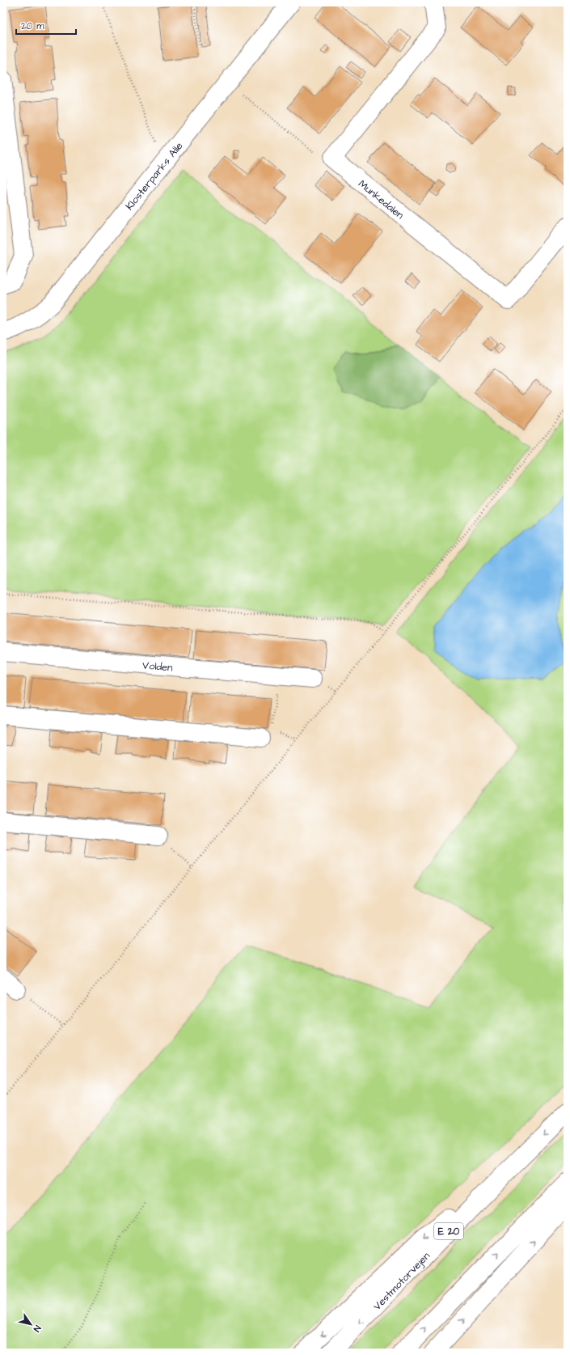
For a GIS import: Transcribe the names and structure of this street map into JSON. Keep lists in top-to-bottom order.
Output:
{
  "streets": {
    "main road": [
      "Klosterparks Alle",
      "Munkedalen",
      "Volden",
      "E 20",
      "Vestmotorvejen"
    ]
  },
  "scale_bar": "20 m",
  "north": "bottom right"
}
